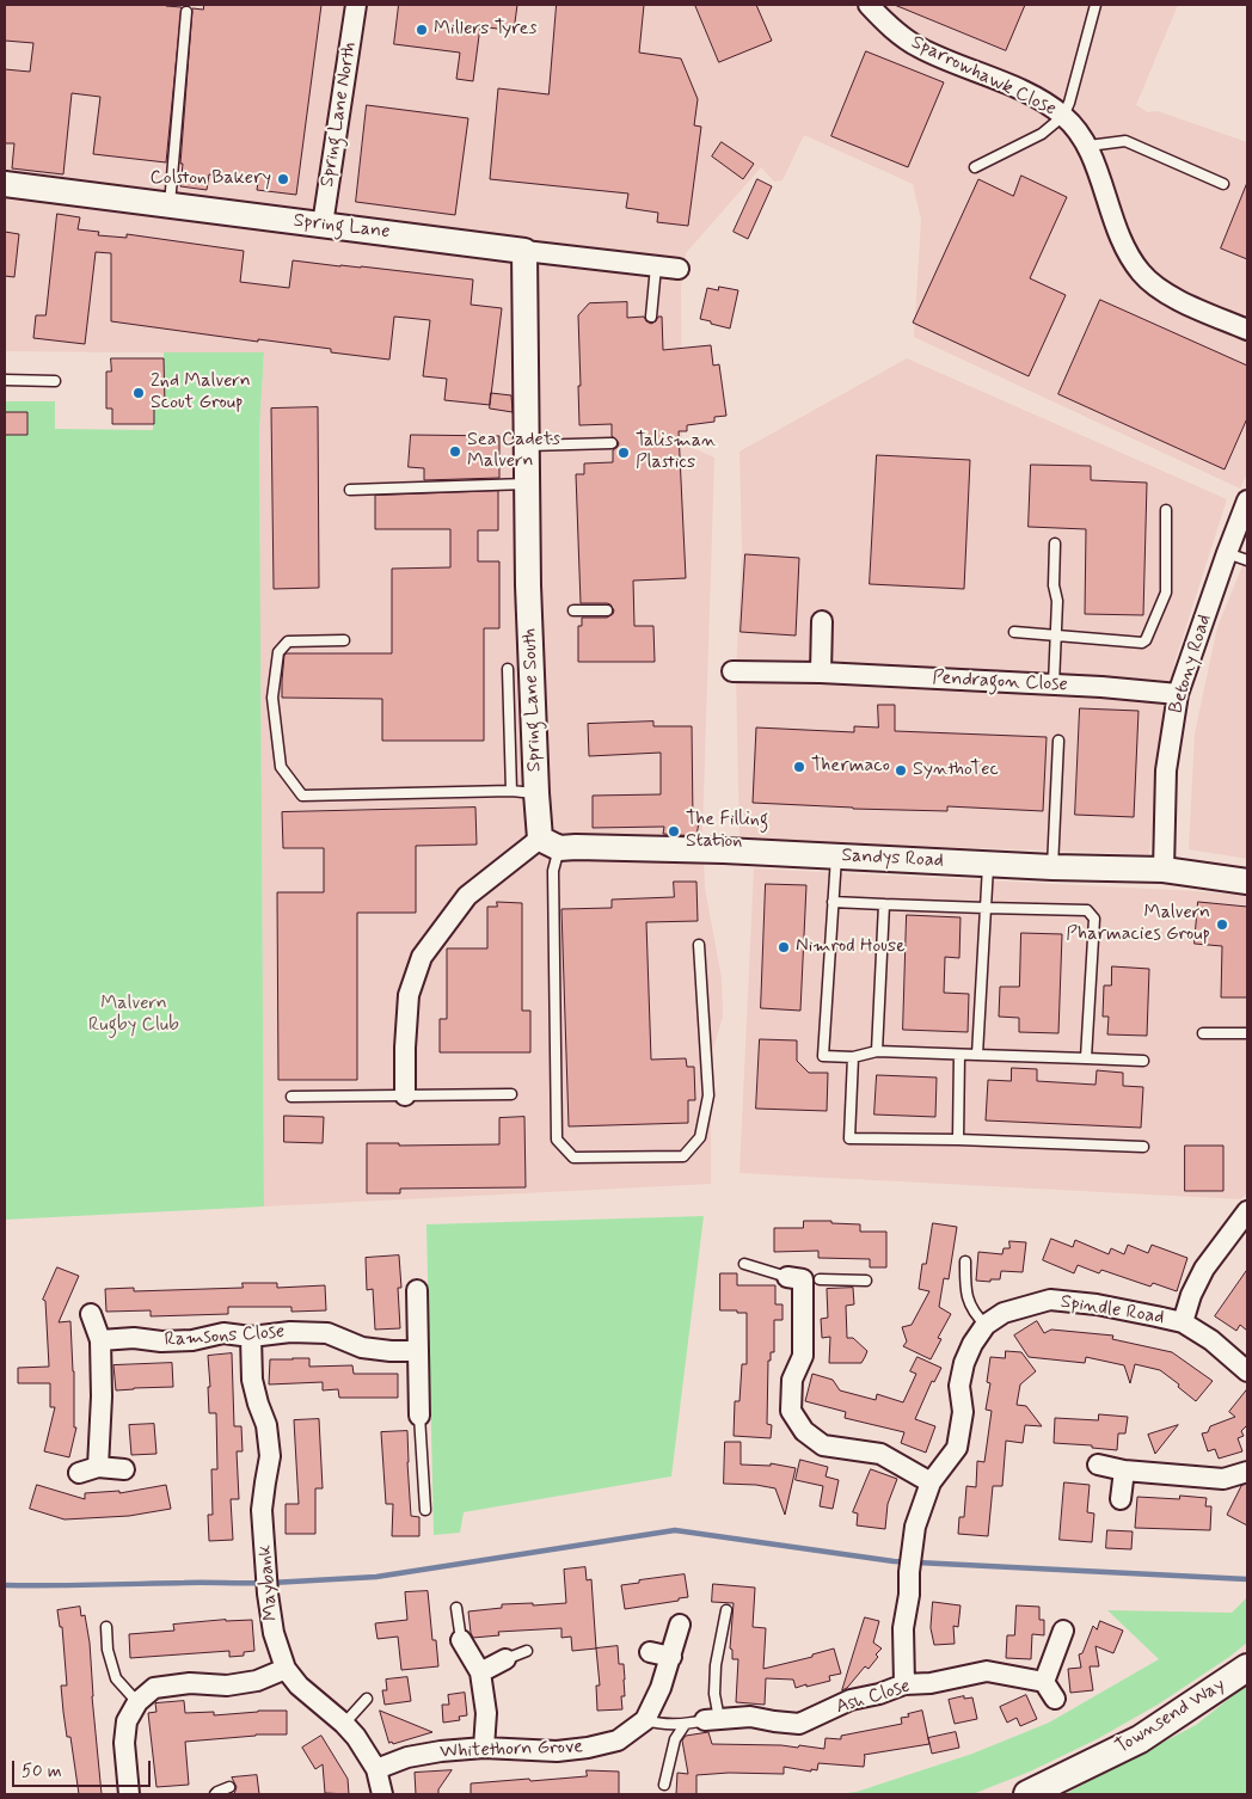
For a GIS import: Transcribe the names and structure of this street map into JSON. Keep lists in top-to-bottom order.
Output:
{
  "streets": {
    "main road": ["Townsend Way"],
    "street": [
      "Sparrowhawk Close",
      "Spring Lane North",
      "Spring Lane",
      "Betony Road",
      "Pendragon Close",
      "Spring Lane South",
      "Sandys Road",
      "Spindle Road",
      "Ramsons Close",
      "Maybank",
      "Ash Close",
      "Whitethorn Grove"
    ]
  },
  "crossings": [
    ["Spring Lane North", "Spring Lane"],
    ["Spring Lane", "Spring Lane South"],
    ["Betony Road", "Pendragon Close"],
    ["Betony Road", "Sandys Road"],
    ["Spring Lane South", "Sandys Road"],
    ["Spindle Road", "Ash Close"],
    ["Ramsons Close", "Maybank"],
    ["Maybank", "Whitethorn Grove"]
  ],
  "parks": ["Malvern Rugby Club"],
  "places": [
    "Millers Tyres",
    "Colston Bakery",
    "2nd Malvern Scout Group",
    "Sea Cadets Malvern",
    "Talisman Plastics",
    "Thermaco",
    "SynthoTec",
    "The Filling Station",
    "Malvern Pharmacies Group",
    "Nimrod House"
  ],
  "scale_bar": "50 m"
}
